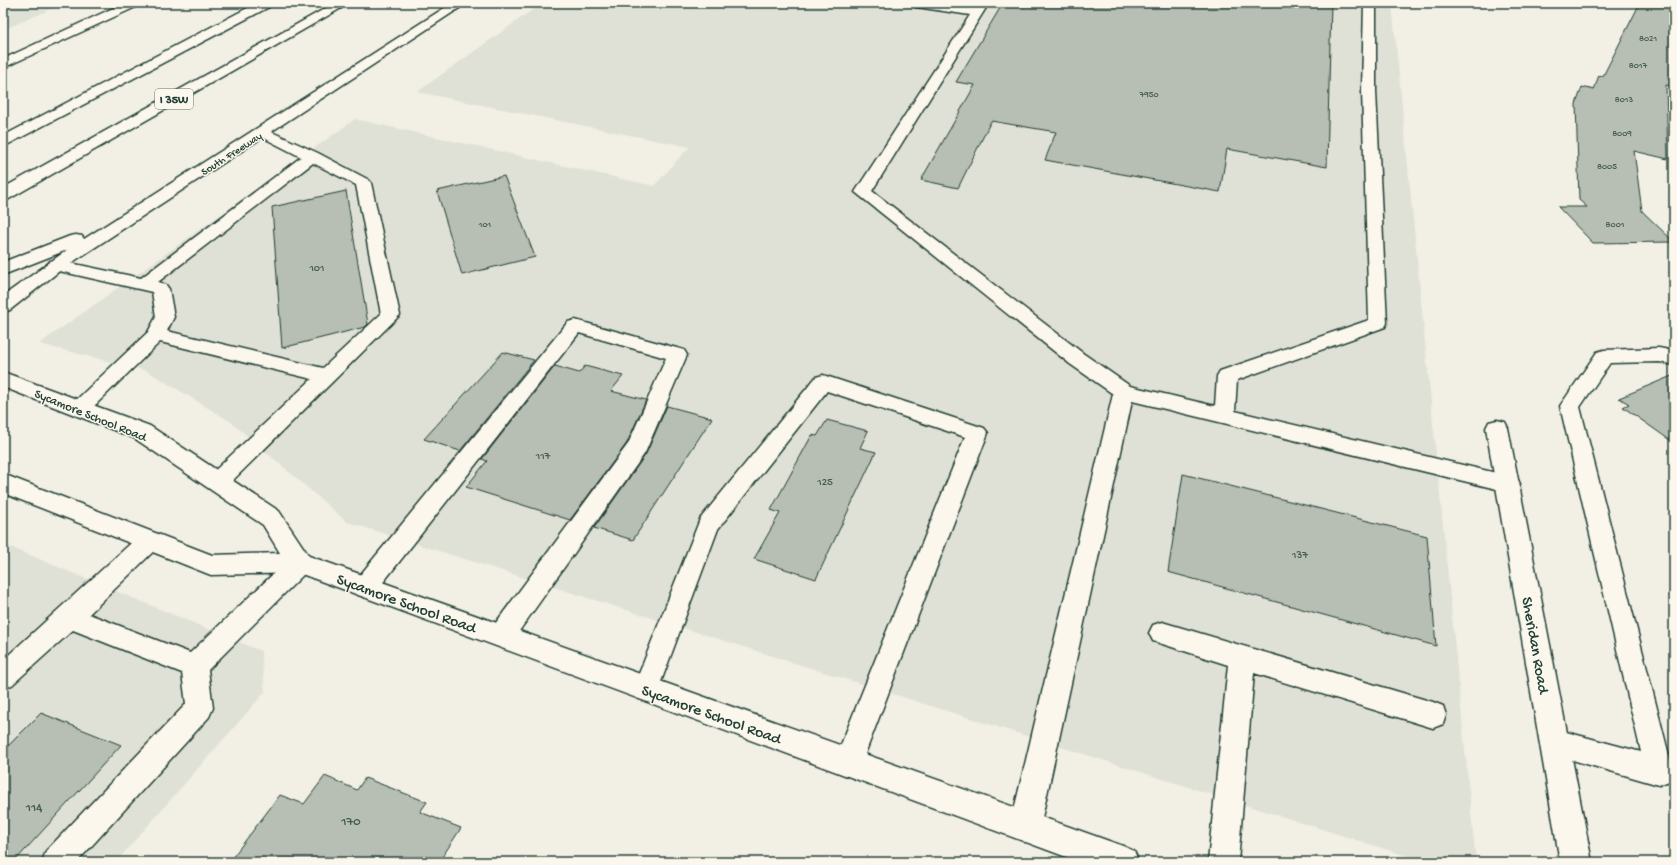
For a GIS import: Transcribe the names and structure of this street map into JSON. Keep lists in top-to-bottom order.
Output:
{
  "streets": {
    "main road": [
      "I 35W",
      "South Freeway",
      "Sycamore School Road",
      "Sheridan Road"
    ]
  },
  "house_numbers": [
    "8021",
    "8017",
    "7950",
    "8013",
    "8009",
    "8005",
    "101",
    "8001",
    "101",
    "117",
    "125",
    "137",
    "114",
    "170"
  ]
}
